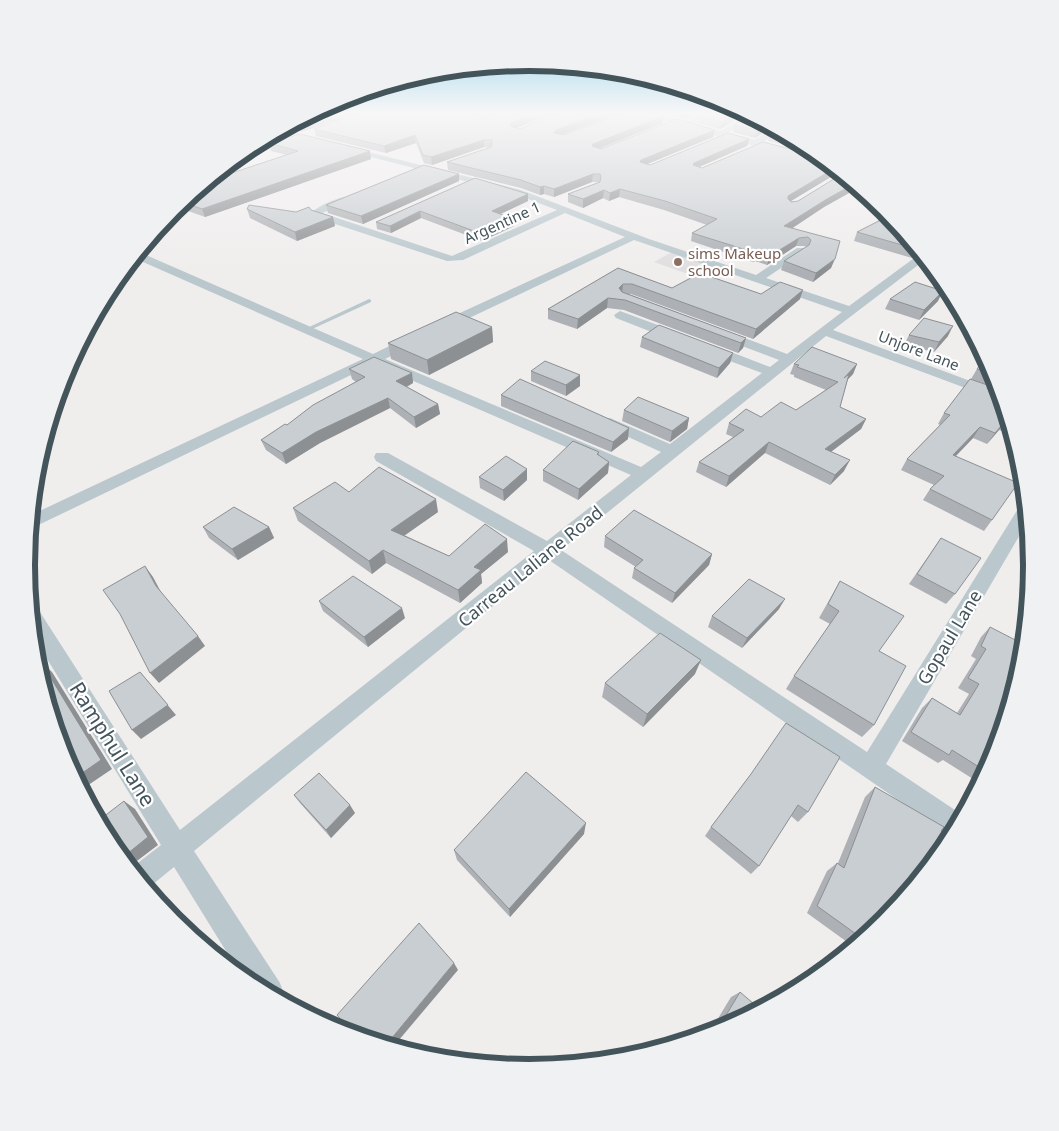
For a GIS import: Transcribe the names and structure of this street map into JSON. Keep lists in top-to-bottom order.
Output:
{
  "streets": {
    "street": [
      "Argentine 1",
      "Unjore Lane",
      "Carreau Laliane Road",
      "Gopaul Lane",
      "Ramphul Lane"
    ]
  },
  "crossings": [
    ["Unjore Lane", "Carreau Laliane Road"],
    ["Carreau Laliane Road", "Ramphul Lane"]
  ],
  "places": ["sims Makeup school"]
}
